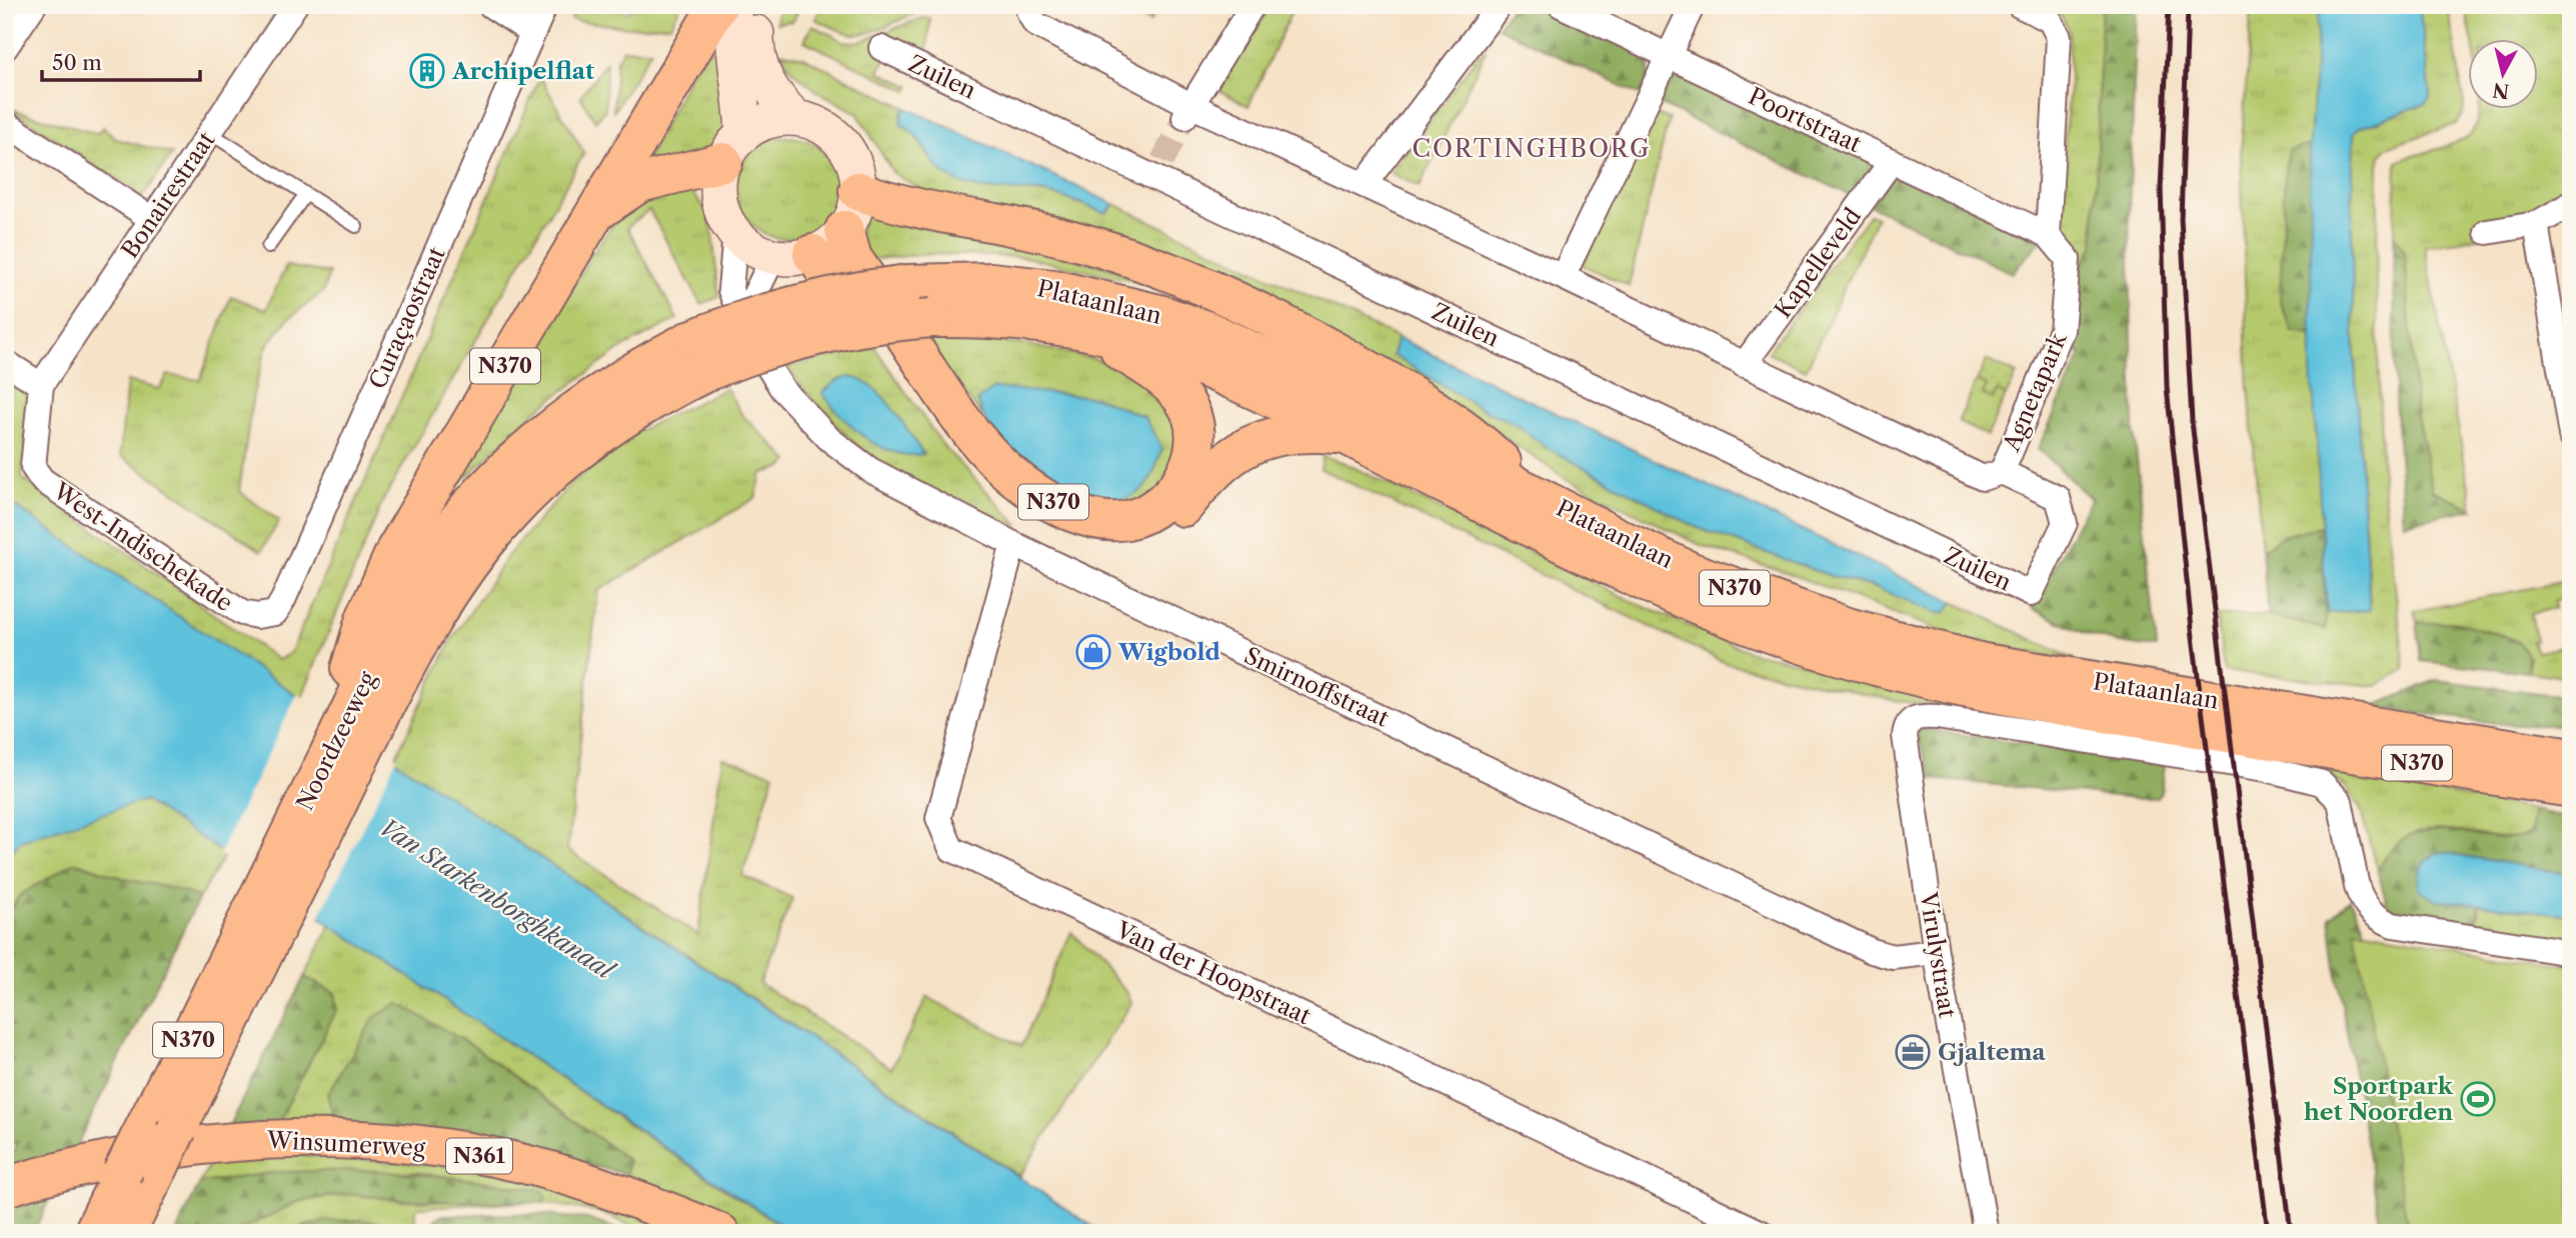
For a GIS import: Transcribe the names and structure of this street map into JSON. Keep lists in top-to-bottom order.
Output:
{
  "streets": {
    "main road": [
      "Plataanlaan",
      "N370",
      "Noordzeeweg",
      "Winsumerweg",
      "N361"
    ],
    "street": [
      "Zuilen",
      "Poortstraat",
      "Bonairestraat",
      "Kapelleveld",
      "Curaçaostraat",
      "Agnetapark",
      "West-Indischekade",
      "Smirnoffstraat",
      "Virulystraat",
      "Van der Hoopstraat"
    ]
  },
  "crossings": [
    ["Zuilen", "Kapelleveld"],
    ["Zuilen", "Agnetapark"],
    ["Poortstraat", "Kapelleveld"],
    ["Poortstraat", "Agnetapark"],
    ["Bonairestraat", "West-Indischekade"],
    ["Plataanlaan", "N370"],
    ["Plataanlaan", "Noordzeeweg"],
    ["Curaçaostraat", "West-Indischekade"],
    ["N370", "Smirnoffstraat"],
    ["N370", "Noordzeeweg"],
    ["Smirnoffstraat", "Virulystraat"],
    ["Smirnoffstraat", "Van der Hoopstraat"]
  ],
  "districts": ["CORTINGHBORG"],
  "water": ["Van Starkenborghkanaal"],
  "places": {
    "building": ["Archipelflat"],
    "shop": ["Wigbold"],
    "office": ["Gjaltema"],
    "sports": ["Sportpark het Noorden"]
  },
  "scale_bar": "50 m",
  "north": "bottom"
}
